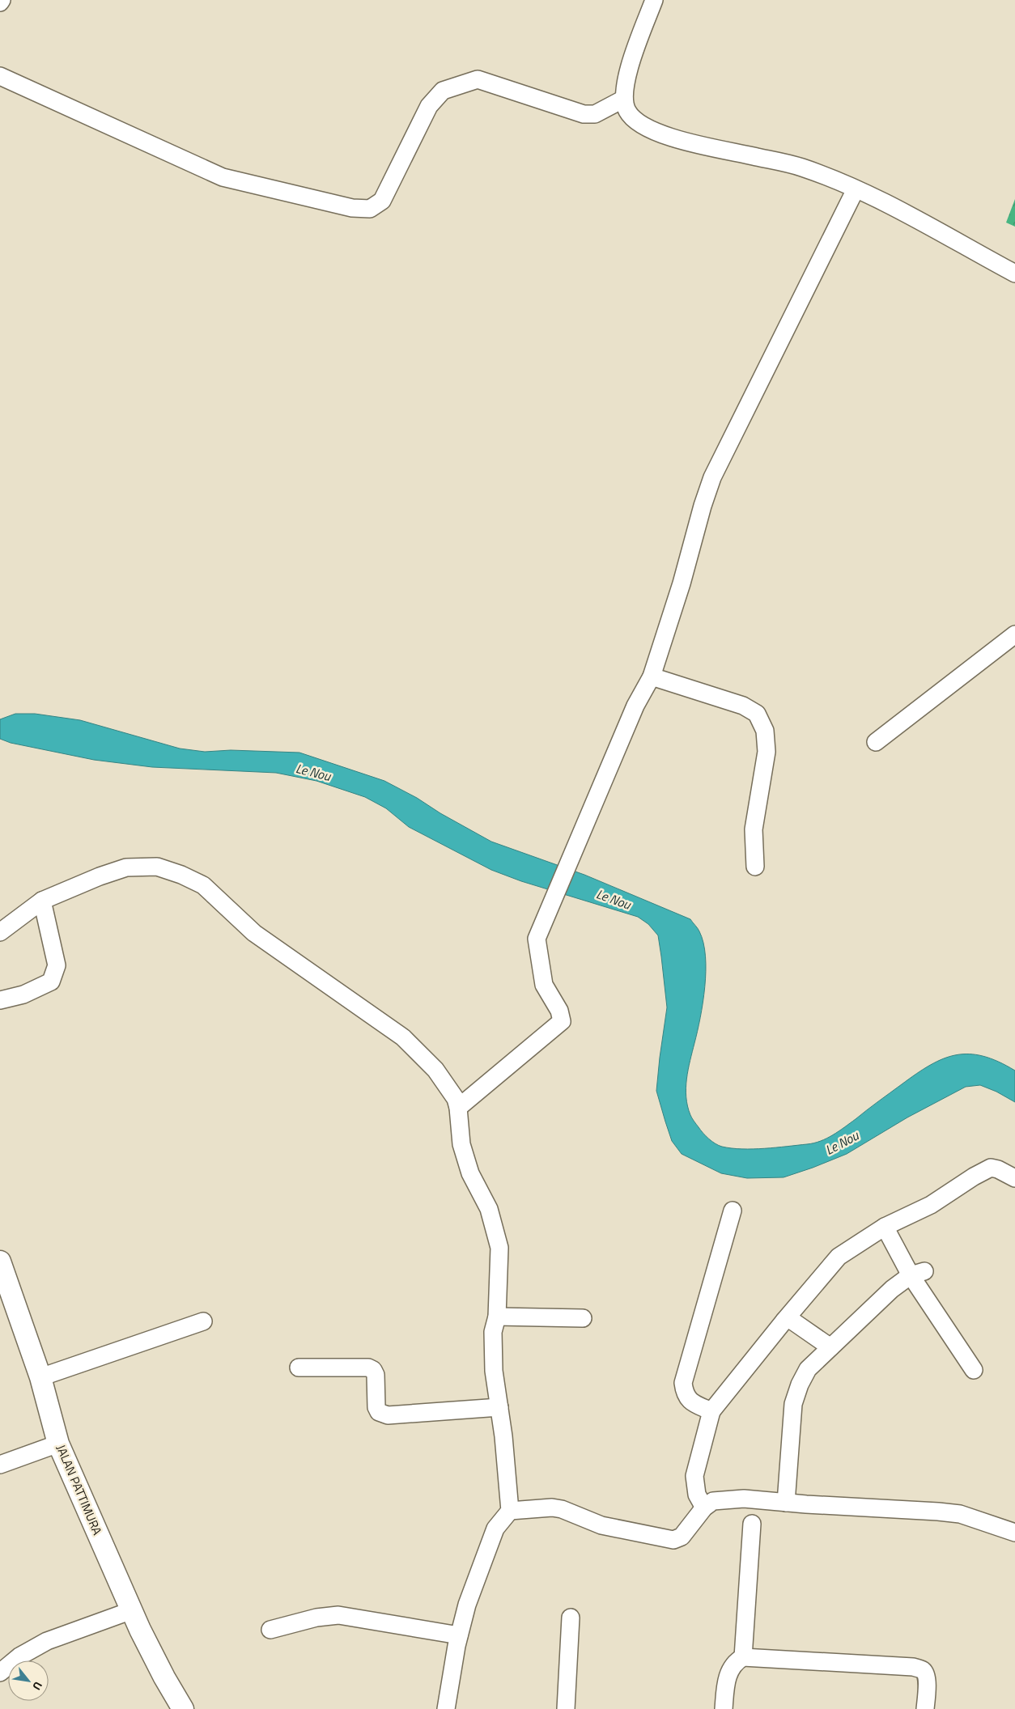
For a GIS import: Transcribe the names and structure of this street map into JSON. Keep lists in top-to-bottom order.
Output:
{
  "streets": {
    "main road": ["JALAN PATTIMURA"]
  },
  "water": ["Le Nou"],
  "north": "bottom right"
}
